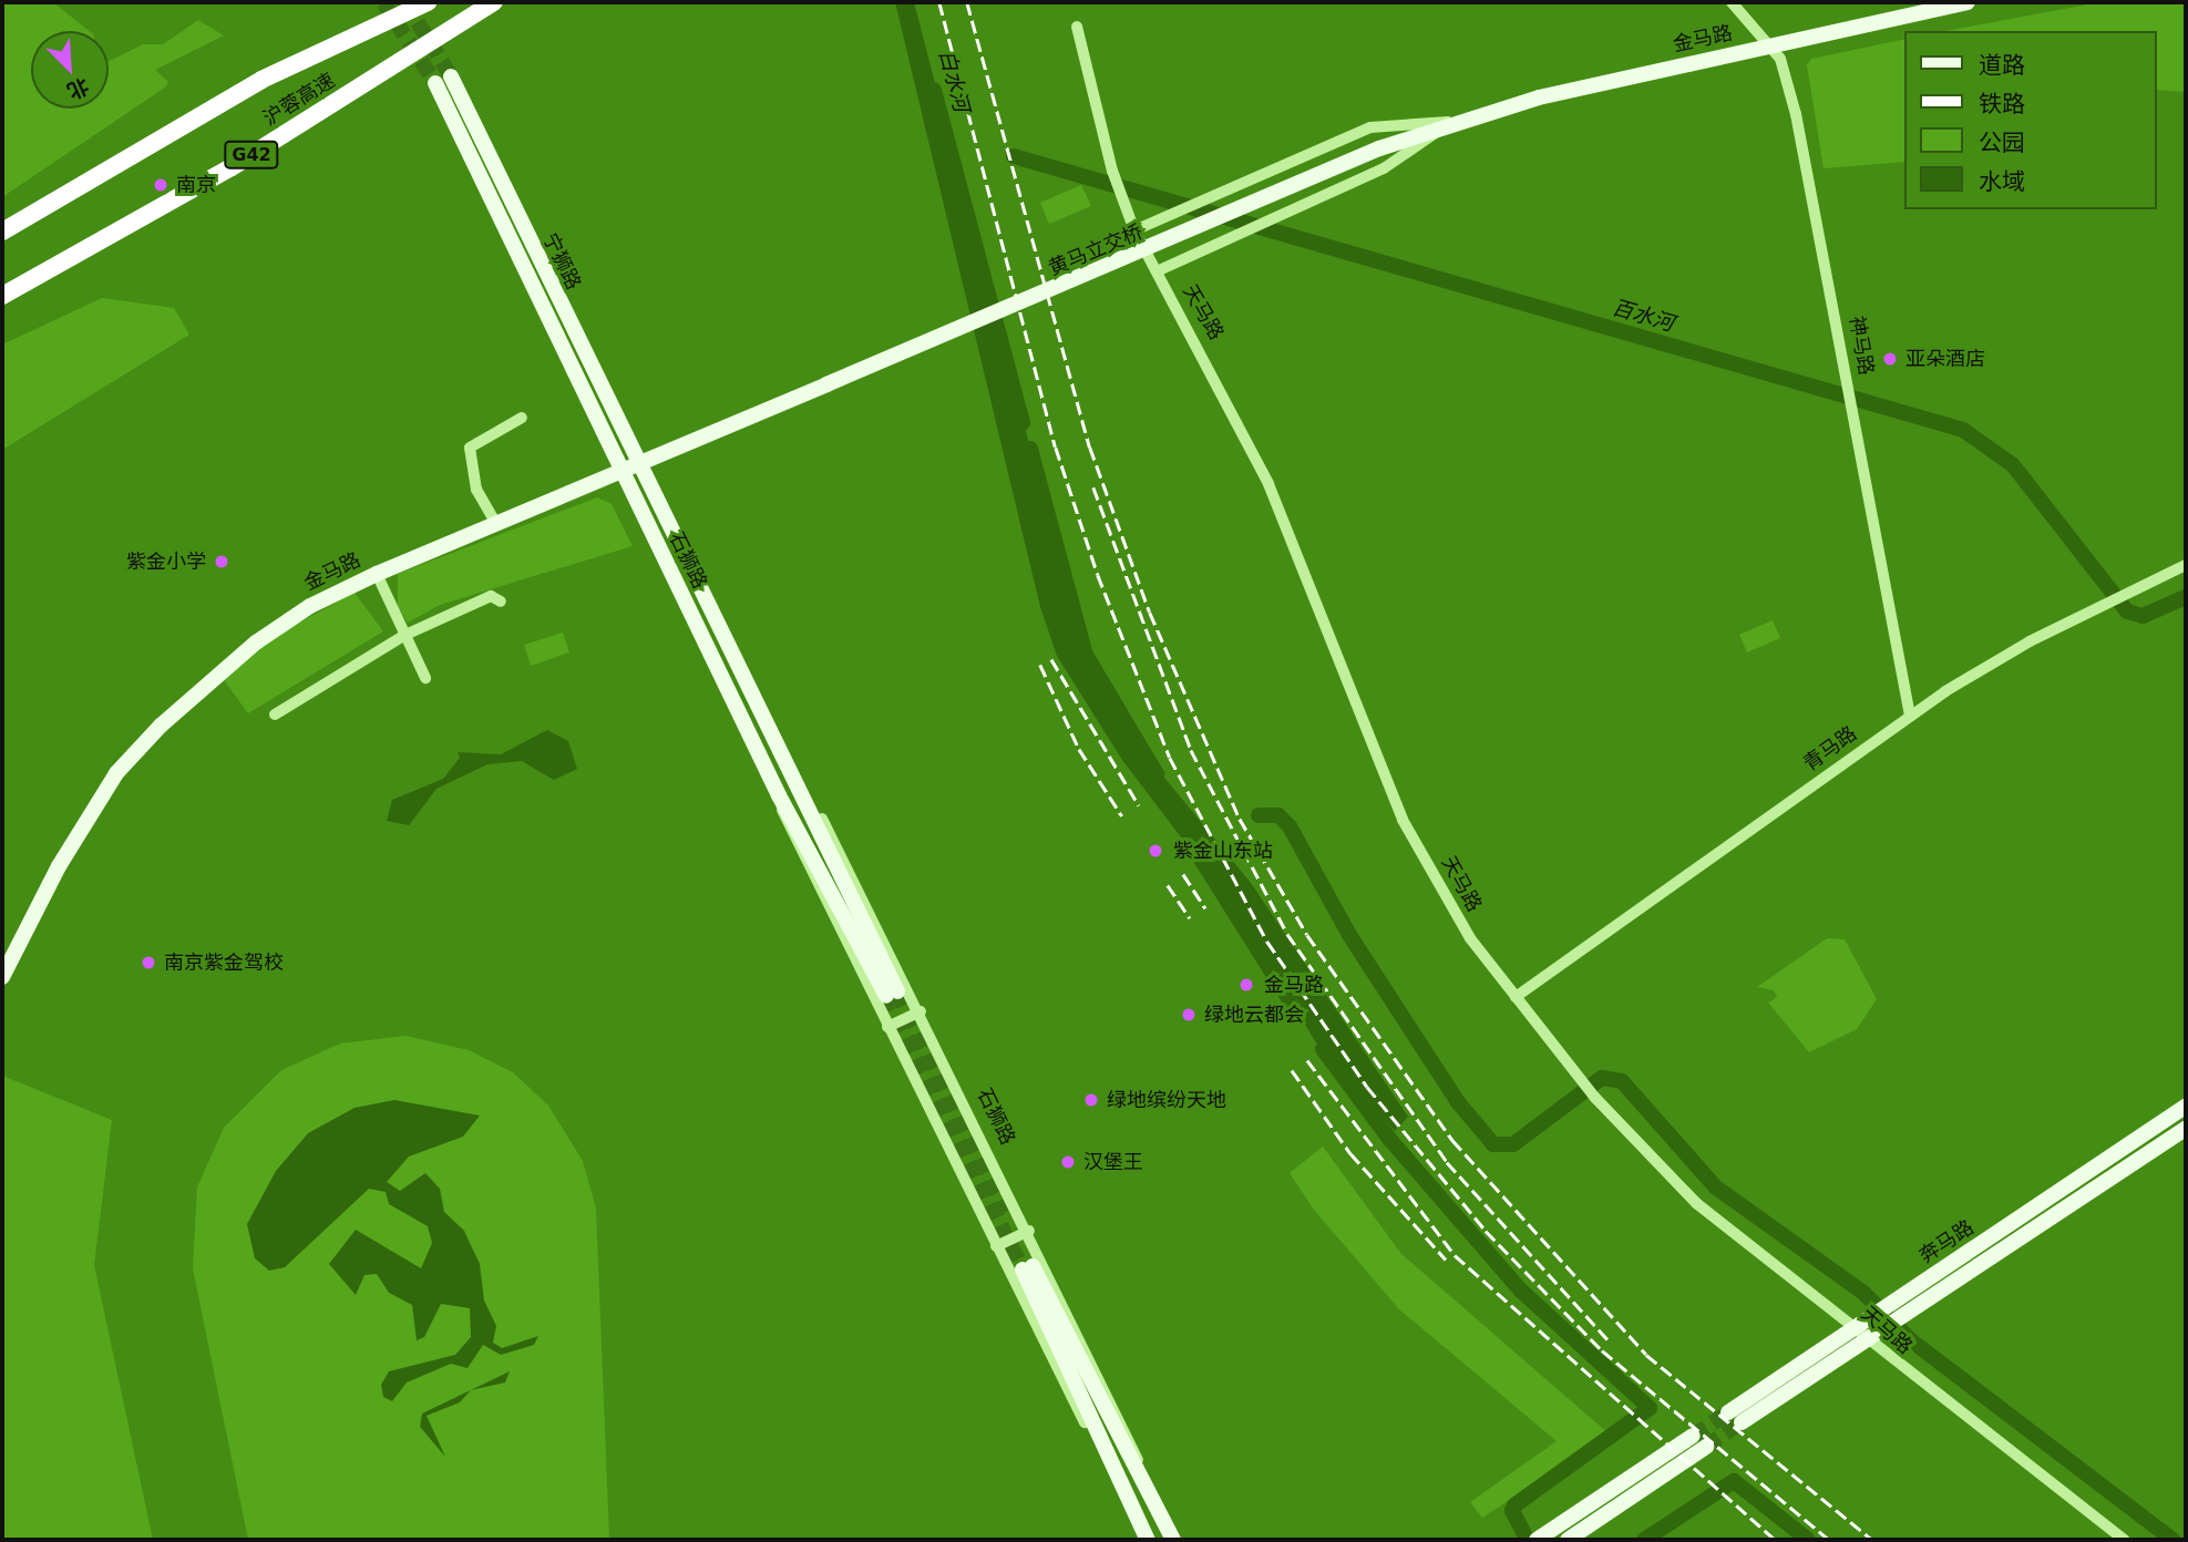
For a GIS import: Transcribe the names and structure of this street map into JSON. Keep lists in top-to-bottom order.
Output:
{
  "streets": {
    "highway": ["沪蓉高速", "G42"],
    "main road": [
      "金马路",
      "黄马立交桥",
      "宁狮路",
      "石狮路",
      "奔马路"
    ],
    "street": ["天马路", "神马路", "青马路"]
  },
  "crossings": [
    ["金马路", "黄马立交桥"],
    ["金马路", "宁狮路"],
    ["金马路", "天马路"],
    ["金马路", "神马路"],
    ["金马路", "石狮路"],
    ["宁狮路", "石狮路"],
    ["天马路", "青马路"],
    ["天马路", "奔马路"],
    ["神马路", "青马路"]
  ],
  "water": ["白水河", "百水河"],
  "places": [
    "南京",
    "亚朵酒店",
    "紫金小学",
    "紫金山东站",
    "南京紫金驾校",
    "金马路",
    "绿地云都会",
    "绿地缤纷天地",
    "汉堡王"
  ],
  "legend": [
    "道路",
    "铁路",
    "公园",
    "水域"
  ],
  "north": "bottom right"
}
